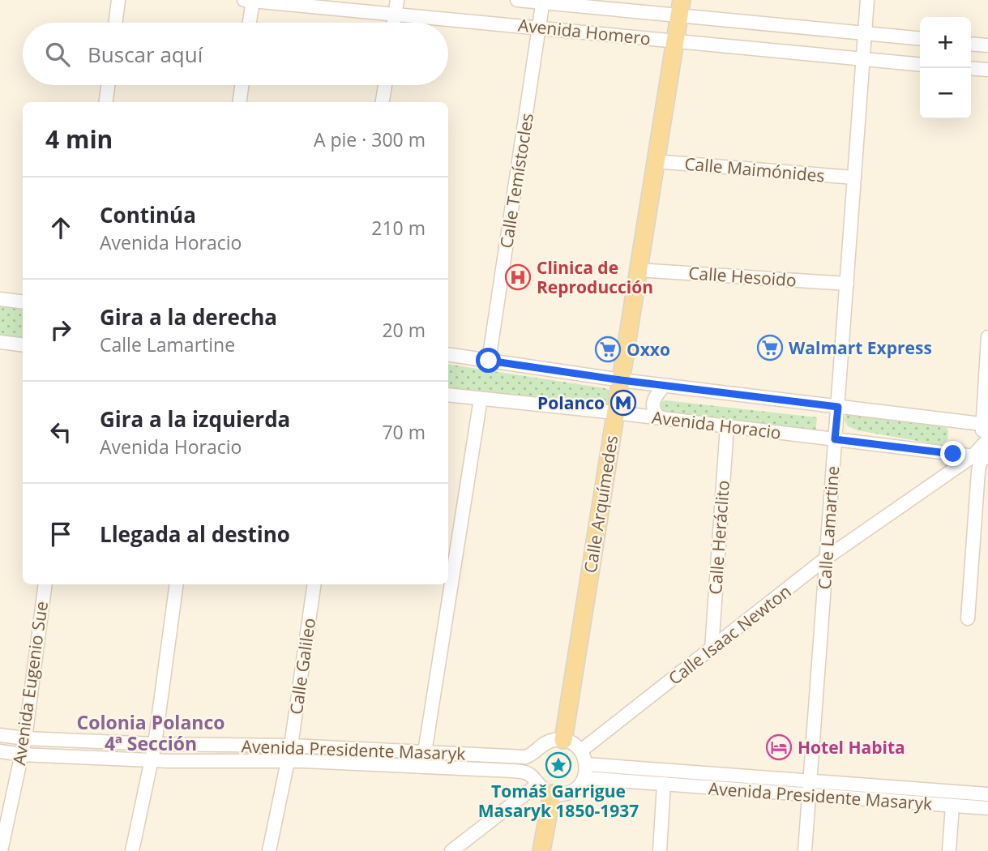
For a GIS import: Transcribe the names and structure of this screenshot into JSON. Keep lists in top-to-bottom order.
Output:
{
  "streets": {
    "main road": ["Calle Arquímedes"],
    "street": [
      "Avenida Homero",
      "Calle Maimónides",
      "Calle Temístocles",
      "Calle Hesoido",
      "Avenida Horacio",
      "Calle Lamartine",
      "Calle Heráclito",
      "Calle Isaac Newton",
      "Calle Galileo",
      "Avenida Eugenio Sue",
      "Avenida Presidente Masaryk"
    ]
  },
  "crossings": [
    ["Avenida Homero", "Calle Temístocles"],
    ["Avenida Homero", "Calle Arquímedes"],
    ["Avenida Homero", "Calle Lamartine"],
    ["Calle Maimónides", "Calle Arquímedes"],
    ["Calle Maimónides", "Calle Lamartine"],
    ["Calle Temístocles", "Avenida Horacio"],
    ["Calle Hesoido", "Calle Arquímedes"],
    ["Calle Hesoido", "Calle Lamartine"],
    ["Avenida Horacio", "Calle Arquímedes"],
    ["Avenida Horacio", "Calle Lamartine"],
    ["Avenida Horacio", "Calle Heráclito"],
    ["Avenida Horacio", "Calle Isaac Newton"],
    ["Calle Arquímedes", "Avenida Presidente Masaryk"],
    ["Calle Lamartine", "Calle Isaac Newton"],
    ["Calle Lamartine", "Avenida Presidente Masaryk"],
    ["Calle Heráclito", "Calle Isaac Newton"],
    ["Calle Galileo", "Avenida Presidente Masaryk"],
    ["Avenida Eugenio Sue", "Avenida Presidente Masaryk"]
  ],
  "districts": ["Colonia Polanco 4ª Sección"],
  "places": {
    "hospital": ["Clinica de Reproducción"],
    "supermarket": ["Walmart Express", "Oxxo"],
    "metro station": ["Polanco"],
    "hotel": ["Hotel Habita"],
    "place": ["Tomáš Garrigue Masaryk 1850-1937"]
  },
  "page": {
    "map_buttons": ["+", "−"],
    "search": "Buscar aquí",
    "heading": ["4 min", "A pie · 300 m"],
    "list": [
      ["Continúa", "Avenida Horacio", "210 m"],
      ["Gira a la derecha", "Calle Lamartine", "20 m"],
      ["Gira a la izquierda", "Avenida Horacio", "70 m"],
      "Llegada al destino"
    ]
  }
}
